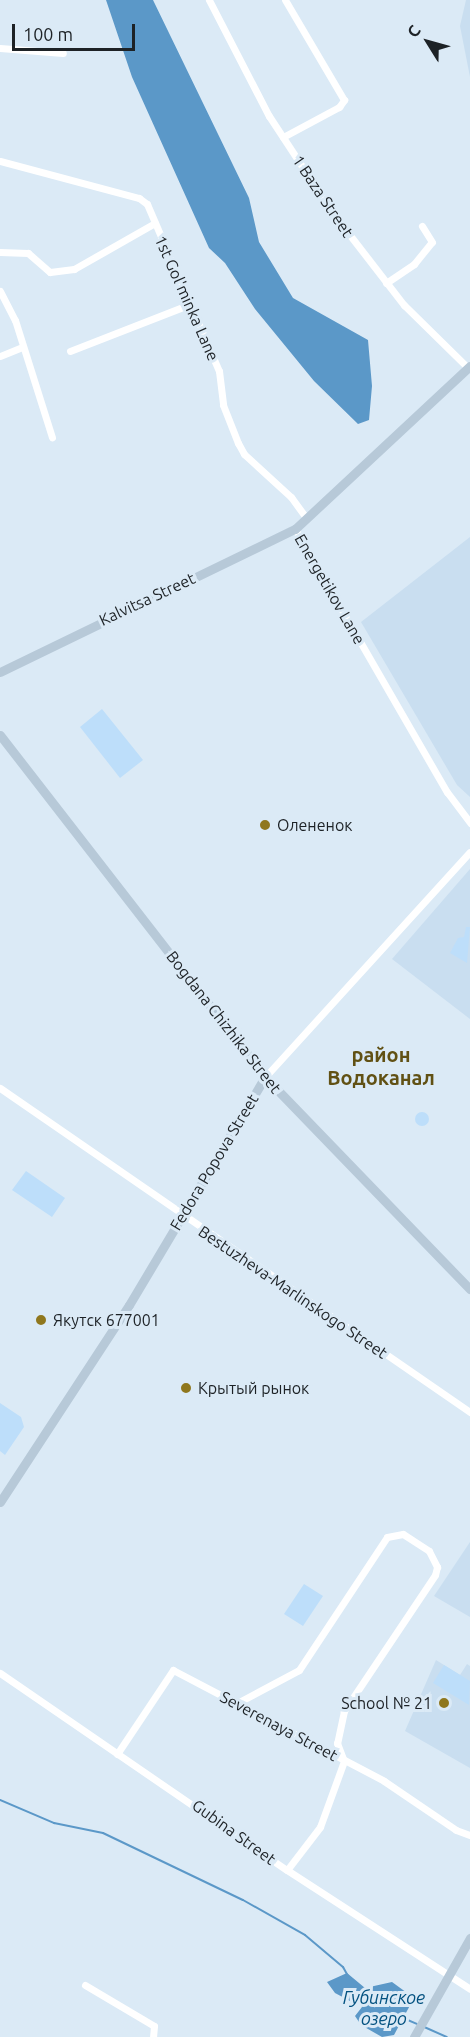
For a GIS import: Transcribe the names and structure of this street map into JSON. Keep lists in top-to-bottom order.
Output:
{
  "streets": {
    "street": [
      "1 Baza Street",
      "1st Gol'minka Lane",
      "Energetikov Lane",
      "Kalvitsa Street",
      "Bogdana Chizhika Street",
      "Fedora Popova Street",
      "Bestuzheva-Marlinskogo Street",
      "Severenaya Street",
      "Gubina Street"
    ]
  },
  "crossings": [
    ["1 Baza Street", "Energetikov Lane"],
    ["1st Gol'minka Lane", "Energetikov Lane"],
    ["Energetikov Lane", "Kalvitsa Street"],
    ["Bogdana Chizhika Street", "Fedora Popova Street"],
    ["Fedora Popova Street", "Bestuzheva-Marlinskogo Street"],
    ["Severenaya Street", "Gubina Street"]
  ],
  "districts": ["район Водоканал"],
  "water": ["Губинское озеро"],
  "places": [
    "Олененок",
    "Якутск 677001",
    "Крытый рынок",
    "School № 21"
  ],
  "scale_bar": "100 m",
  "north": "top left"
}
